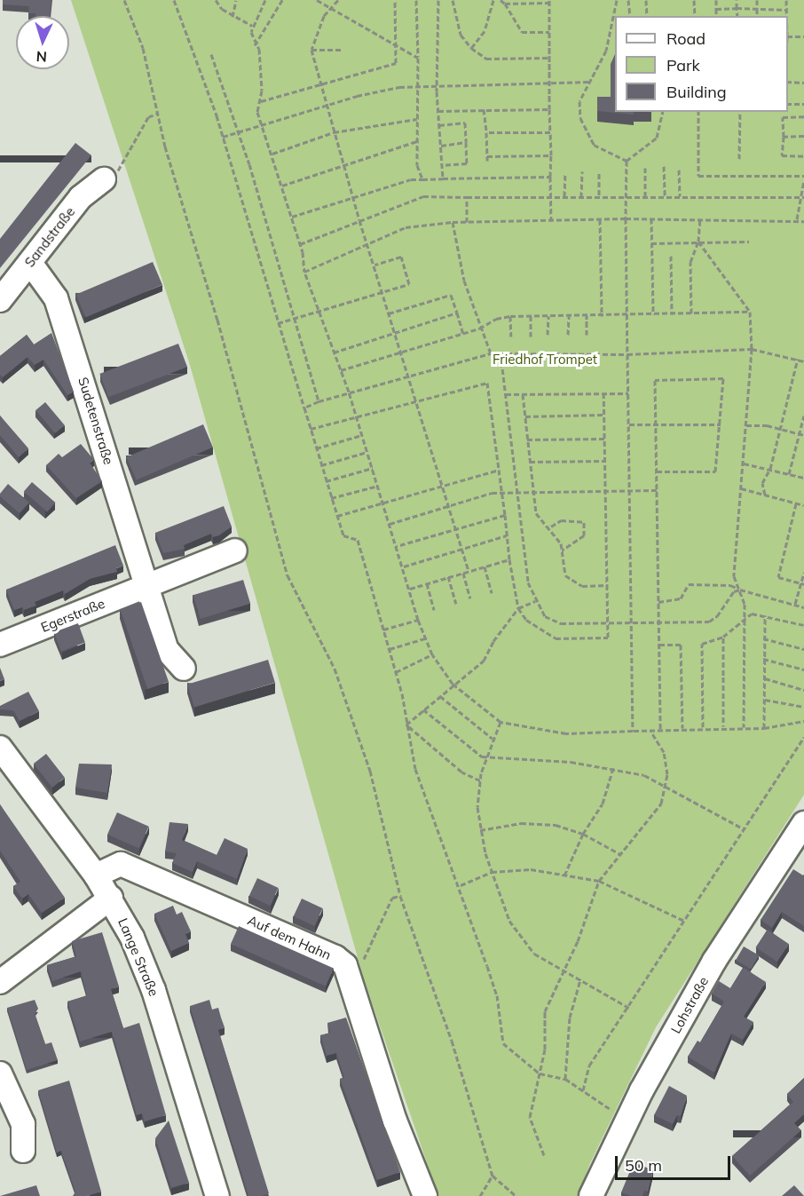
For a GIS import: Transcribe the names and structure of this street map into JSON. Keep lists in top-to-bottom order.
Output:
{
  "streets": {
    "street": [
      "Sandstraße",
      "Sudetenstraße",
      "Egerstraße",
      "Auf dem Hahn",
      "Lange Straße",
      "Lohstraße"
    ]
  },
  "crossings": [
    ["Sandstraße", "Sudetenstraße"],
    ["Sudetenstraße", "Egerstraße"],
    ["Auf dem Hahn", "Lange Straße"]
  ],
  "parks": ["Friedhof Trompet"],
  "legend": ["Road", "Park", "Building"],
  "scale_bar": "50 m",
  "north": "bottom"
}
